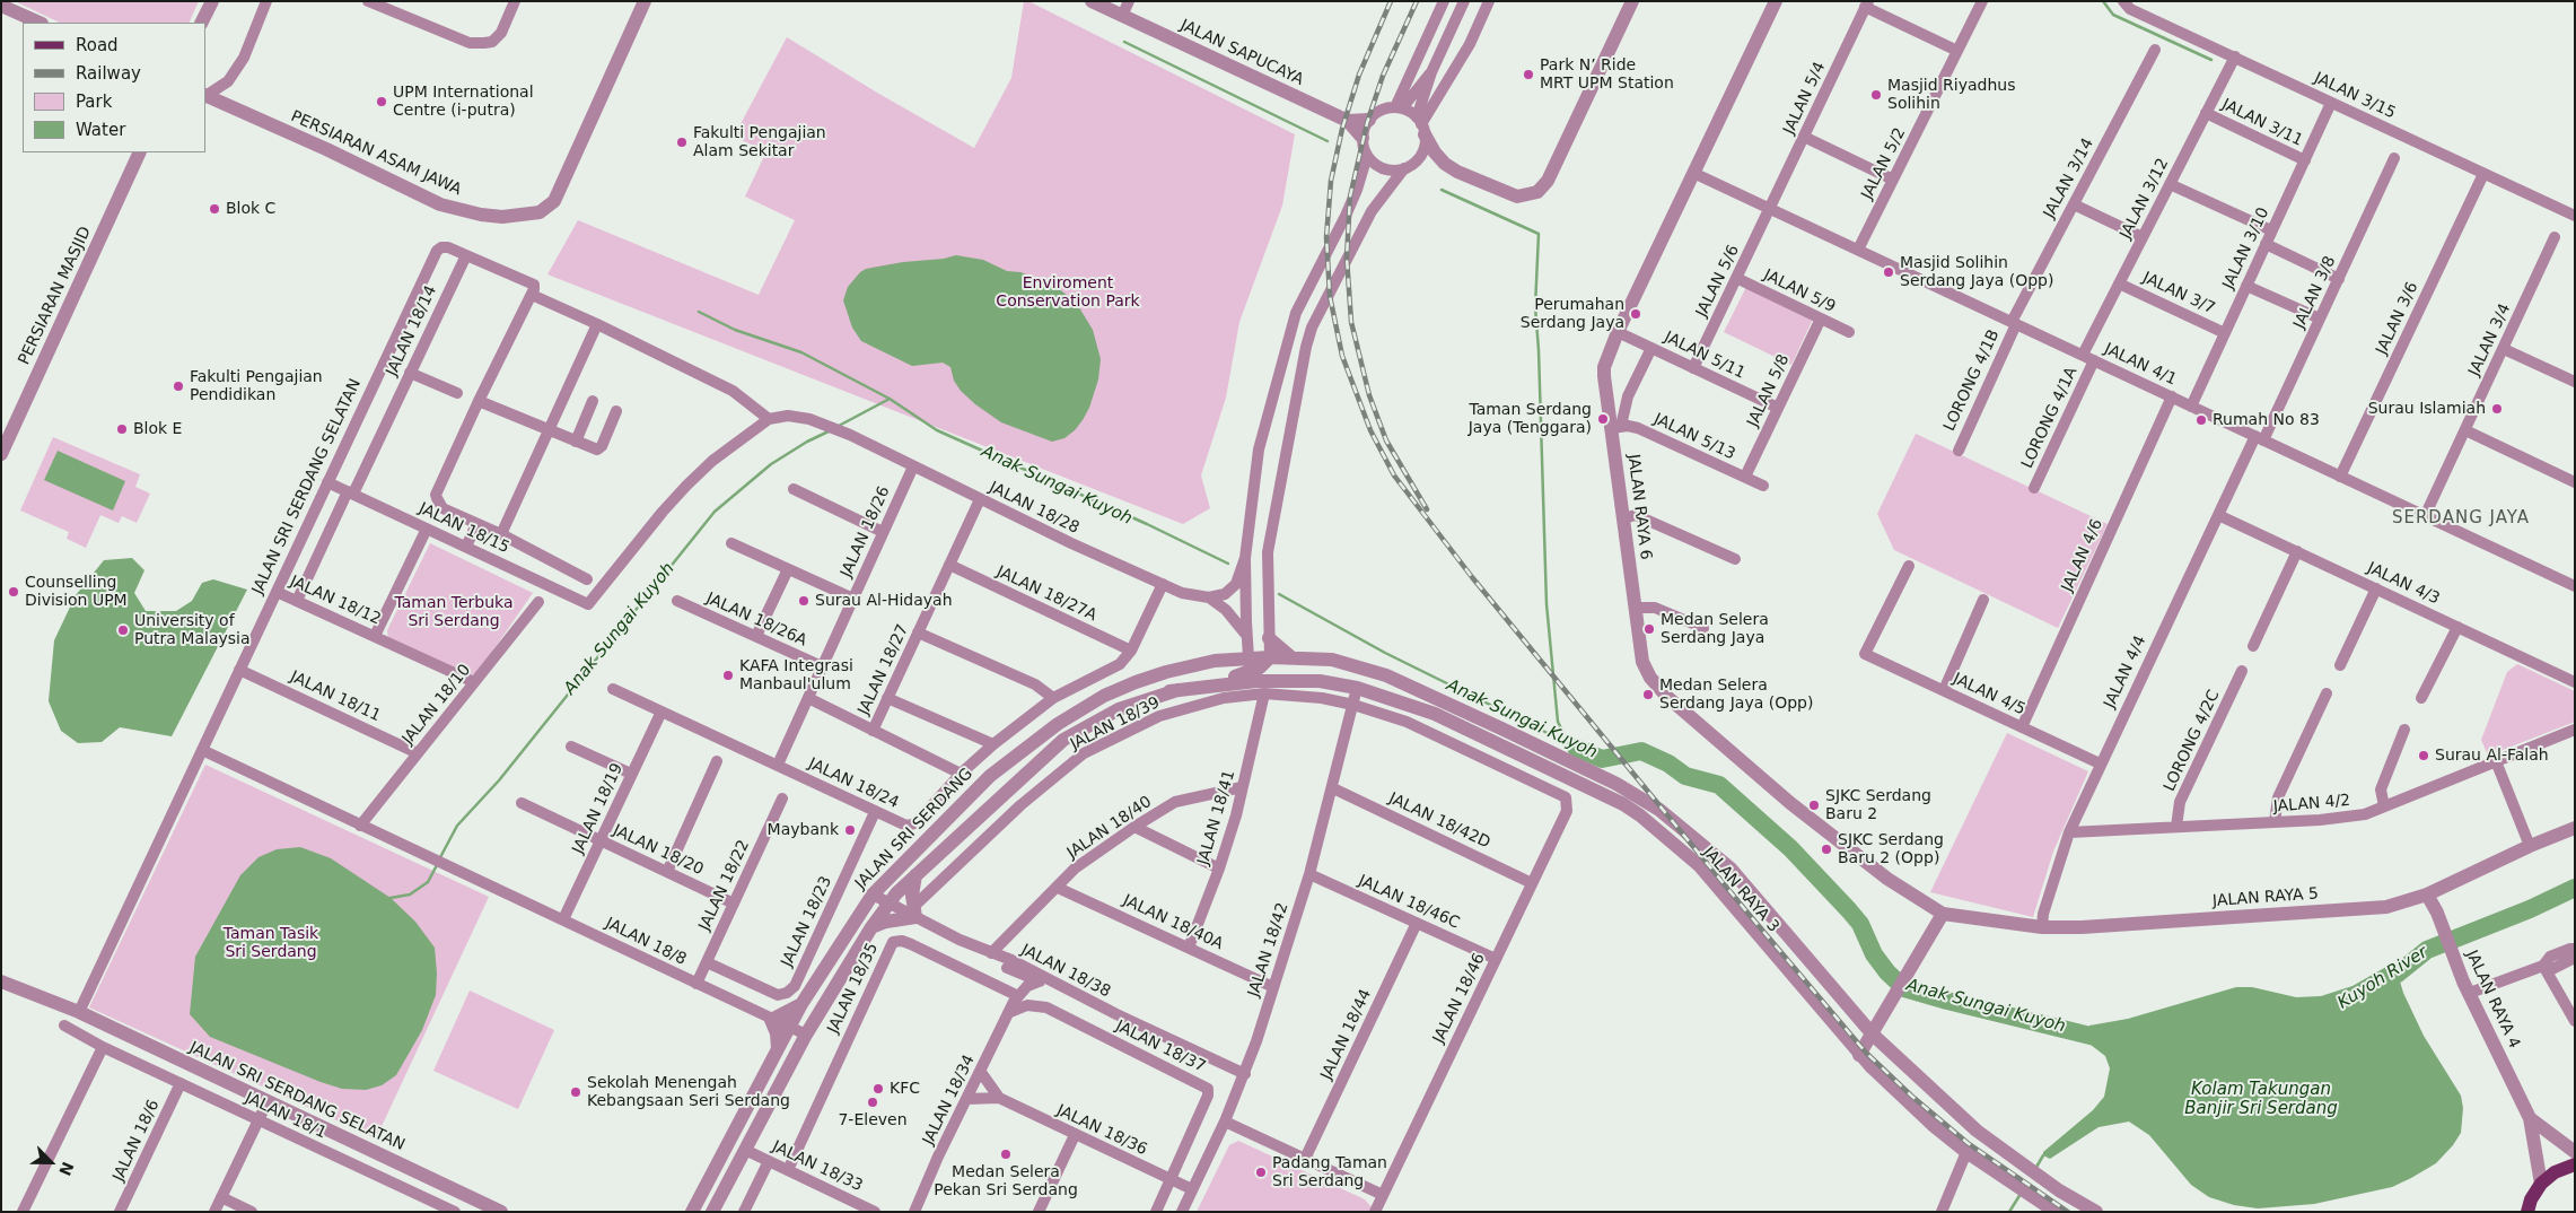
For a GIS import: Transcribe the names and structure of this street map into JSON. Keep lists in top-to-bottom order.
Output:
{
  "streets": {
    "street": [
      "JALAN SAPUCAYA",
      "JALAN 3/15",
      "JALAN 5/4",
      "JALAN 3/11",
      "PERSIARAN ASAM JAWA",
      "JALAN 5/2",
      "JALAN 3/14",
      "JALAN 3/12",
      "JALAN 3/10",
      "JALAN 5/6",
      "JALAN 5/9",
      "JALAN 3/8",
      "JALAN 3/7",
      "PERSIARAN MASJID",
      "JALAN 3/6",
      "JALAN 18/14",
      "JALAN 3/4",
      "JALAN 5/11",
      "JALAN 4/1",
      "LORONG 4/1B",
      "JALAN 5/8",
      "LORONG 4/1A",
      "JALAN 5/13",
      "JALAN SRI SERDANG SELATAN",
      "JALAN RAYA 6",
      "JALAN 18/28",
      "JALAN 18/15",
      "JALAN 18/26",
      "JALAN 4/6",
      "JALAN 4/3",
      "JALAN 18/27A",
      "JALAN 18/12",
      "JALAN 18/26A",
      "JALAN 18/27",
      "JALAN 4/4",
      "JALAN 4/5",
      "JALAN 18/11",
      "JALAN 18/10",
      "JALAN 18/39",
      "LORONG 4/2C",
      "JALAN 18/24",
      "JALAN 4/2",
      "JALAN 18/19",
      "JALAN 18/41",
      "JALAN 18/42D",
      "JALAN 18/40",
      "JALAN SRI SERDANG",
      "JALAN 18/20",
      "JALAN 18/22",
      "JALAN RAYA 3",
      "JALAN RAYA 5",
      "JALAN 18/46C",
      "JALAN 18/23",
      "JALAN 18/40A",
      "JALAN 18/8",
      "JALAN 18/42",
      "JALAN 18/38",
      "JALAN 18/35",
      "JALAN 18/46",
      "JALAN RAYA 4",
      "JALAN 18/44",
      "JALAN 18/37",
      "JALAN 18/34",
      "JALAN 18/1",
      "JALAN 18/36",
      "JALAN 18/6",
      "JALAN 18/33"
    ]
  },
  "crossings": [
    ["JALAN 3/15", "JALAN 3/12"],
    ["JALAN 3/15", "JALAN 3/10"],
    ["JALAN 3/15", "JALAN 3/6"],
    ["JALAN 5/4", "JALAN 5/6"],
    ["JALAN 5/4", "JALAN 4/1"],
    ["JALAN 3/11", "JALAN 3/12"],
    ["JALAN 3/11", "JALAN 3/10"],
    ["JALAN 5/2", "JALAN 4/1"],
    ["JALAN 3/14", "JALAN 4/1"],
    ["JALAN 3/14", "LORONG 4/1B"],
    ["JALAN 3/12", "JALAN 3/7"],
    ["JALAN 3/12", "JALAN 4/1"],
    ["JALAN 3/10", "JALAN 3/7"],
    ["JALAN 3/10", "JALAN 4/1"],
    ["JALAN 5/6", "JALAN 5/9"],
    ["JALAN 5/6", "JALAN 5/11"],
    ["JALAN 5/6", "JALAN 4/1"],
    ["JALAN 5/9", "JALAN 5/8"],
    ["JALAN 3/8", "JALAN 4/1"],
    ["JALAN 3/8", "JALAN 4/4"],
    ["JALAN 3/6", "JALAN 4/1"],
    ["JALAN 18/14", "JALAN SRI SERDANG SELATAN"],
    ["JALAN 18/14", "JALAN 18/15"],
    ["JALAN 18/14", "JALAN 18/12"],
    ["JALAN 3/4", "JALAN 4/1"],
    ["JALAN 5/11", "JALAN 5/8"],
    ["JALAN 5/11", "JALAN RAYA 6"],
    ["JALAN 4/1", "LORONG 4/1B"],
    ["JALAN 4/1", "LORONG 4/1A"],
    ["JALAN 4/1", "JALAN RAYA 6"],
    ["JALAN 4/1", "JALAN 4/6"],
    ["JALAN 4/1", "JALAN 4/4"],
    ["JALAN 5/8", "JALAN 5/13"],
    ["JALAN 5/13", "JALAN RAYA 6"],
    ["JALAN SRI SERDANG SELATAN", "JALAN 18/15"],
    ["JALAN SRI SERDANG SELATAN", "JALAN 18/12"],
    ["JALAN SRI SERDANG SELATAN", "JALAN 18/11"],
    ["JALAN SRI SERDANG SELATAN", "JALAN 18/8"],
    ["JALAN RAYA 6", "JALAN RAYA 5"],
    ["JALAN 18/28", "JALAN 18/15"],
    ["JALAN 18/28", "JALAN 18/26"],
    ["JALAN 18/28", "JALAN 18/27"],
    ["JALAN 18/28", "JALAN 18/24"],
    ["JALAN 18/26", "JALAN 18/26A"],
    ["JALAN 18/26", "JALAN 18/24"],
    ["JALAN 4/6", "JALAN 4/5"],
    ["JALAN 4/3", "JALAN 4/4"],
    ["JALAN 18/27A", "JALAN 18/27"],
    ["JALAN 18/27A", "JALAN 18/24"],
    ["JALAN 18/12", "JALAN 18/10"],
    ["JALAN 4/4", "JALAN 4/5"],
    ["JALAN 4/4", "JALAN 4/2"],
    ["JALAN 4/4", "JALAN RAYA 5"],
    ["JALAN 18/11", "JALAN 18/10"],
    ["JALAN 18/10", "JALAN 18/8"],
    ["JALAN 18/39", "JALAN 18/41"],
    ["JALAN 18/39", "JALAN 18/42"],
    ["JALAN 18/39", "JALAN 18/38"],
    ["JALAN 18/39", "JALAN 18/46"],
    ["LORONG 4/2C", "JALAN 4/2"],
    ["JALAN 18/24", "JALAN 18/19"],
    ["JALAN 18/24", "JALAN 18/23"],
    ["JALAN 18/19", "JALAN 18/20"],
    ["JALAN 18/19", "JALAN 18/8"],
    ["JALAN 18/41", "JALAN 18/40"],
    ["JALAN 18/41", "JALAN 18/40A"],
    ["JALAN 18/42D", "JALAN 18/42"],
    ["JALAN 18/42D", "JALAN 18/46"],
    ["JALAN 18/40", "JALAN 18/40A"],
    ["JALAN 18/40", "JALAN 18/38"],
    ["JALAN SRI SERDANG", "JALAN RAYA 3"],
    ["JALAN SRI SERDANG", "JALAN 18/8"],
    ["JALAN SRI SERDANG", "JALAN 18/38"],
    ["JALAN SRI SERDANG", "JALAN 18/33"],
    ["JALAN 18/20", "JALAN 18/22"],
    ["JALAN 18/22", "JALAN 18/23"],
    ["JALAN 18/22", "JALAN 18/8"],
    ["JALAN RAYA 3", "JALAN 18/42"],
    ["JALAN RAYA 5", "JALAN RAYA 4"],
    ["JALAN 18/46C", "JALAN 18/42"],
    ["JALAN 18/46C", "JALAN 18/46"],
    ["JALAN 18/46C", "JALAN 18/44"],
    ["JALAN 18/40A", "JALAN 18/42"],
    ["JALAN 18/42", "JALAN 18/38"],
    ["JALAN 18/42", "JALAN 18/36"],
    ["JALAN 18/35", "JALAN 18/37"],
    ["JALAN 18/35", "JALAN 18/34"],
    ["JALAN 18/35", "JALAN 18/33"],
    ["JALAN 18/37", "JALAN 18/34"],
    ["JALAN 18/37", "JALAN 18/36"],
    ["JALAN 18/34", "JALAN 18/36"],
    ["JALAN 18/1", "JALAN 18/6"]
  ],
  "districts": ["SERDANG JAYA"],
  "water": ["Anak Sungai Kuyoh", "Kuyoh River", "Kolam Takungan Banjir Sri Serdang"],
  "parks": ["Enviroment Conservation Park", "Taman Terbuka Sri Serdang", "Taman Tasik Sri Serdang"],
  "places": [
    "Park N’ Ride MRT UPM Station",
    "Masjid Riyadhus Solihin",
    "UPM International Centre (i-putra)",
    "Fakulti Pengajian Alam Sekitar",
    "Blok C",
    "Masjid Solihin Serdang Jaya (Opp)",
    "Perumahan Serdang Jaya",
    "Fakulti Pengajian Pendidikan",
    "Surau Islamiah",
    "Taman Serdang Jaya (Tenggara)",
    "Rumah No 83",
    "Blok E",
    "Counselling Division UPM",
    "Surau Al-Hidayah",
    "Medan Selera Serdang Jaya",
    "University of Putra Malaysia",
    "KAFA Integrasi Manbaul'ulum",
    "Medan Selera Serdang Jaya (Opp)",
    "Surau Al-Falah",
    "SJKC Serdang Baru 2",
    "Maybank",
    "SJKC Serdang Baru 2 (Opp)",
    "KFC",
    "Sekolah Menengah Kebangsaan Seri Serdang",
    "7-Eleven",
    "Medan Selera Pekan Sri Serdang",
    "Padang Taman Sri Serdang"
  ],
  "legend": [
    "Road",
    "Railway",
    "Park",
    "Water"
  ],
  "north": "bottom right"
}
